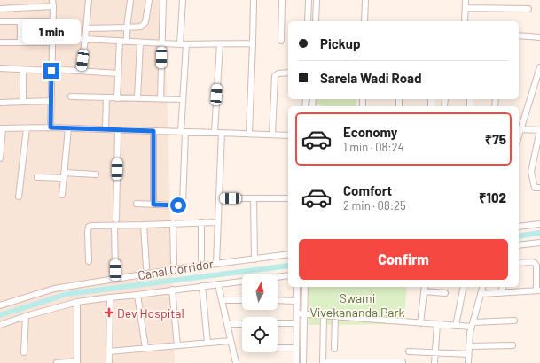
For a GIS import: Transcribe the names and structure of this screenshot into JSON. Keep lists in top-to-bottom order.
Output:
{
  "streets": {
    "street": ["Canal Corridor"]
  },
  "parks": ["Swami Vivekananda Park"],
  "places": {
    "health": ["Dev Hospital"]
  },
  "north": "top",
  "page": {
    "bubble": "1 min",
    "banner": ["Pickup", "Sarela Wadi Road"],
    "list": [
      {
        "name": "Economy",
        "note": "1 min · 08:24",
        "value": "₹75"
      },
      {
        "name": "Comfort",
        "note": "2 min · 08:25",
        "value": "₹102"
      }
    ],
    "buttons": "Confirm"
  }
}
